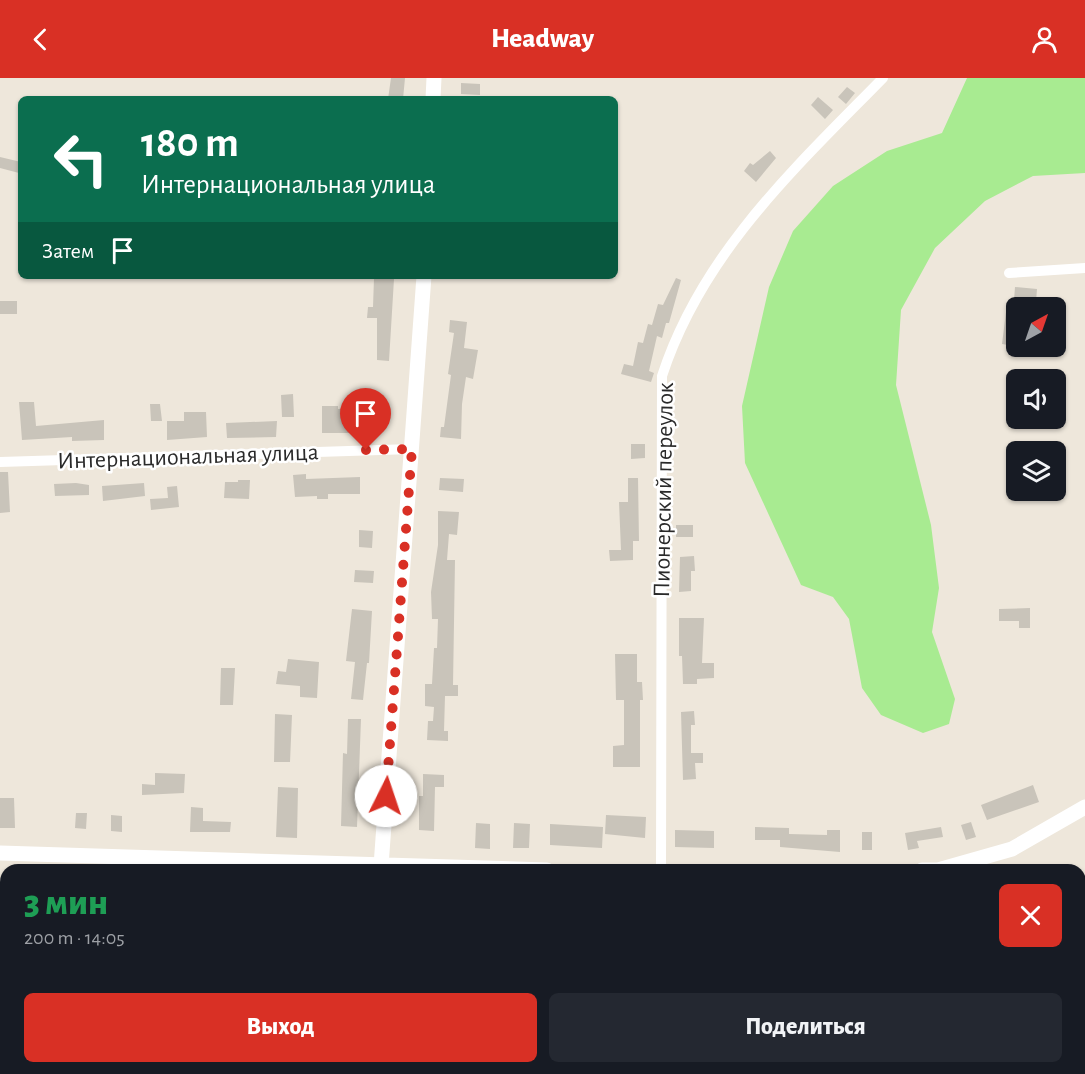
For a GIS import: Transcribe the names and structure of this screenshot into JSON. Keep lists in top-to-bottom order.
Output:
{
  "streets": {
    "street": ["Интернациональная улица", "Пионерский переулок"]
  },
  "north": "top right",
  "page": {
    "header": "Headway",
    "turn": ["180 m", "Интернациональная улица"],
    "then": "Затем",
    "heading": ["3 мин", "200 m · 14:05"],
    "buttons": ["Выход", "Поделиться"]
  }
}
